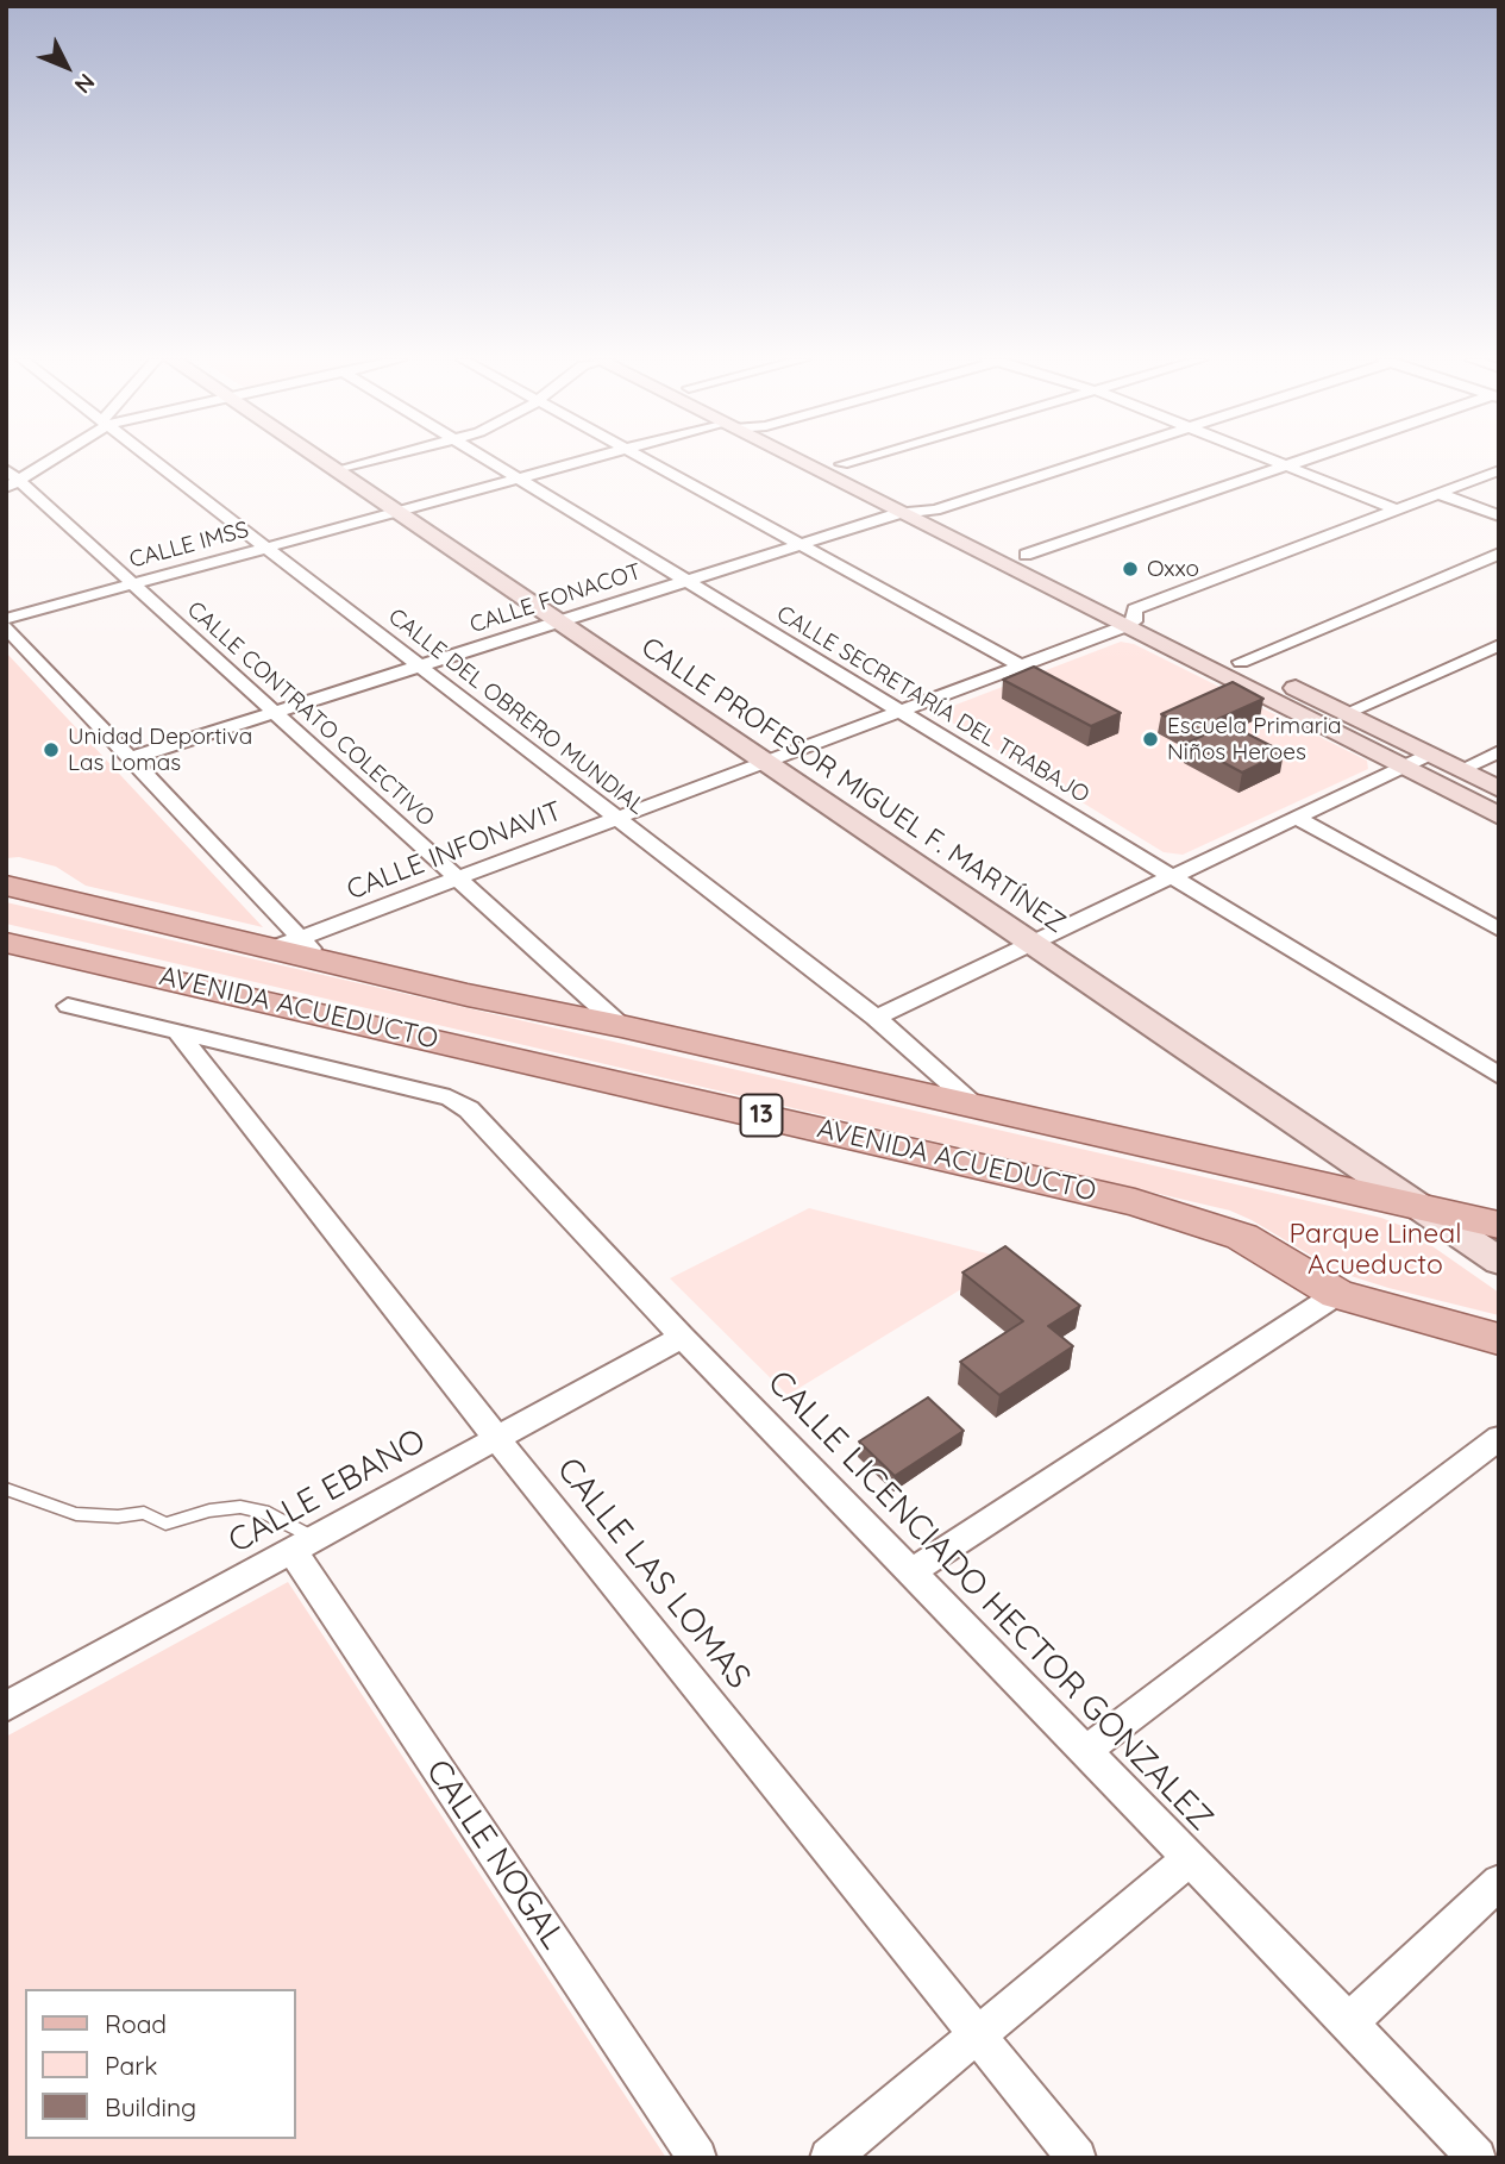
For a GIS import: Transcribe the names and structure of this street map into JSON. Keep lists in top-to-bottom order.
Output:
{
  "streets": {
    "main road": ["AVENIDA ACUEDUCTO", "13"],
    "street": [
      "CALLE IMSS",
      "CALLE FONACOT",
      "CALLE SECRETARÍA DEL TRABAJO",
      "CALLE DEL OBRERO MUNDIAL",
      "CALLE CONTRATO COLECTIVO",
      "CALLE PROFESOR MIGUEL F. MARTÍNEZ",
      "CALLE INFONAVIT",
      "CALLE EBANO",
      "CALLE LAS LOMAS",
      "CALLE LICENCIADO HECTOR GONZALEZ",
      "CALLE NOGAL"
    ]
  },
  "crossings": [
    ["CALLE IMSS", "CALLE SECRETARÍA DEL TRABAJO"],
    ["CALLE IMSS", "CALLE DEL OBRERO MUNDIAL"],
    ["CALLE IMSS", "CALLE CONTRATO COLECTIVO"],
    ["CALLE IMSS", "CALLE PROFESOR MIGUEL F. MARTÍNEZ"],
    ["CALLE FONACOT", "CALLE SECRETARÍA DEL TRABAJO"],
    ["CALLE FONACOT", "CALLE DEL OBRERO MUNDIAL"],
    ["CALLE FONACOT", "CALLE CONTRATO COLECTIVO"],
    ["CALLE FONACOT", "CALLE PROFESOR MIGUEL F. MARTÍNEZ"],
    ["CALLE SECRETARÍA DEL TRABAJO", "CALLE INFONAVIT"],
    ["CALLE DEL OBRERO MUNDIAL", "CALLE INFONAVIT"],
    ["CALLE DEL OBRERO MUNDIAL", "AVENIDA ACUEDUCTO"],
    ["CALLE CONTRATO COLECTIVO", "CALLE INFONAVIT"],
    ["CALLE CONTRATO COLECTIVO", "AVENIDA ACUEDUCTO"],
    ["CALLE PROFESOR MIGUEL F. MARTÍNEZ", "CALLE INFONAVIT"],
    ["CALLE PROFESOR MIGUEL F. MARTÍNEZ", "AVENIDA ACUEDUCTO"],
    ["CALLE INFONAVIT", "AVENIDA ACUEDUCTO"],
    ["CALLE EBANO", "CALLE LAS LOMAS"],
    ["CALLE EBANO", "CALLE LICENCIADO HECTOR GONZALEZ"],
    ["CALLE EBANO", "CALLE NOGAL"],
    ["CALLE LAS LOMAS", "CALLE LICENCIADO HECTOR GONZALEZ"]
  ],
  "parks": ["Parque Lineal Acueducto"],
  "places": ["Oxxo", "Escuela Primaria Niños Heroes", "Unidad Deportiva Las Lomas"],
  "legend": ["Road", "Park", "Building"],
  "north": "bottom right"
}
